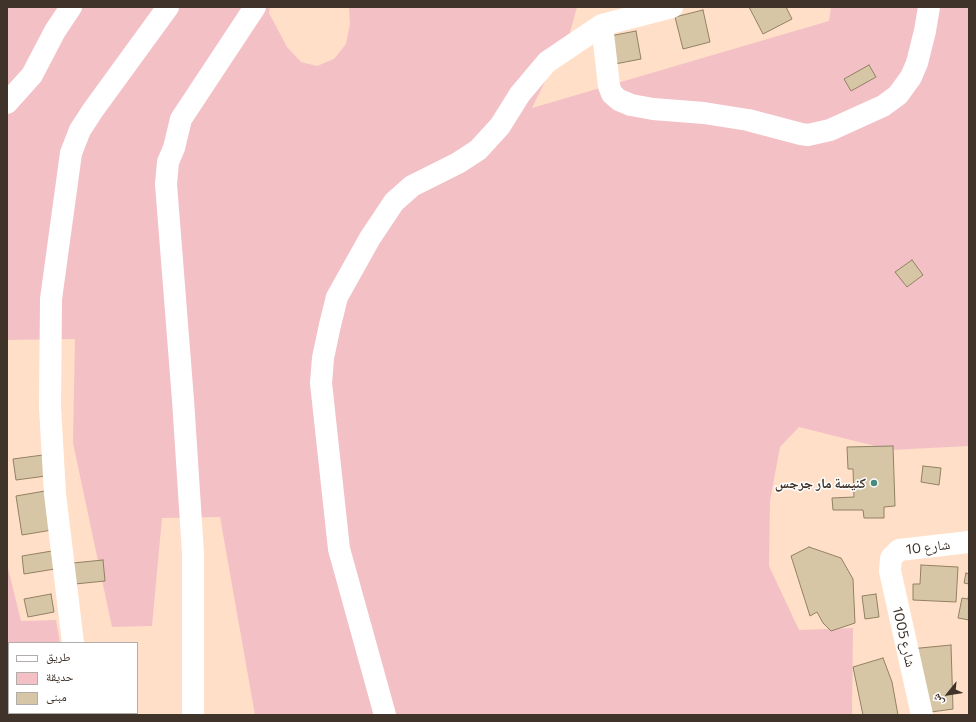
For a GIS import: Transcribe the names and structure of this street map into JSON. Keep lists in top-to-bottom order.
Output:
{
  "streets": {
    "street": ["شارع 10", "شارع 1005"]
  },
  "crossings": [
    ["شارع 10", "شارع 1005"]
  ],
  "places": ["كنيسة مار جرجس"],
  "legend": ["طريق", "حديقة", "مبنى"],
  "north": "bottom left"
}
